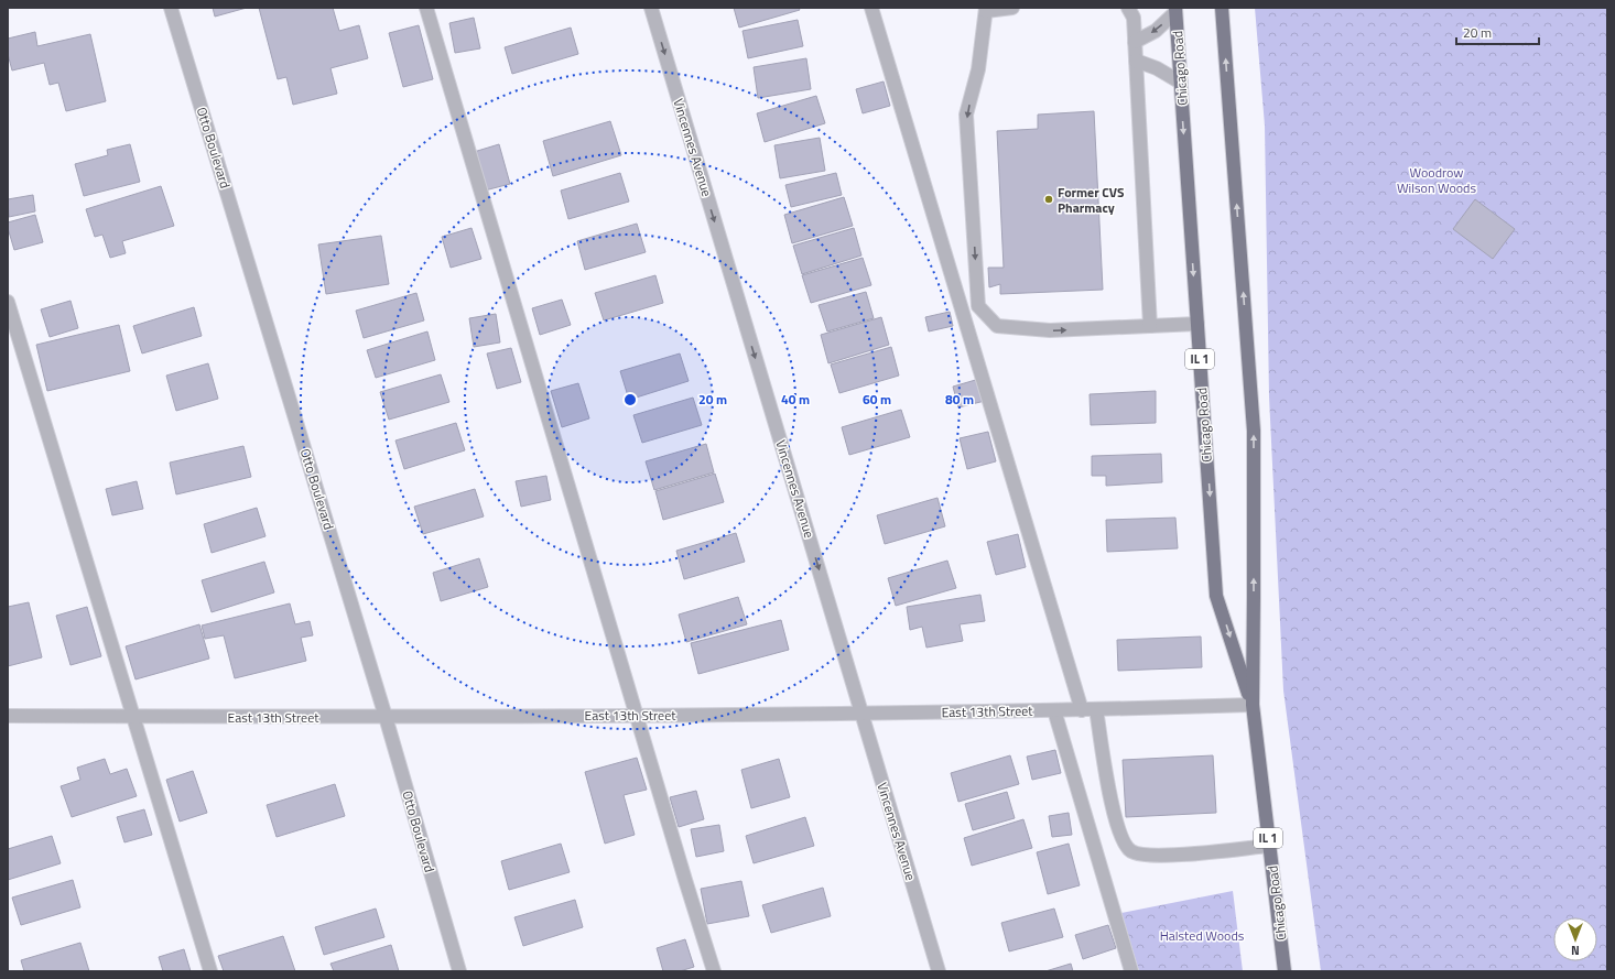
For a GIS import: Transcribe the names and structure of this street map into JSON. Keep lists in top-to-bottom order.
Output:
{
  "streets": {
    "main road": ["Chicago Road", "IL 1"],
    "street": ["Otto Boulevard", "Vincennes Avenue", "East 13th Street"]
  },
  "crossings": [
    ["Chicago Road", "East 13th Street"],
    ["Otto Boulevard", "East 13th Street"],
    ["Vincennes Avenue", "East 13th Street"]
  ],
  "one_way": ["Vincennes Avenue"],
  "parks": ["Woodrow Wilson Woods", "Halsted Woods"],
  "places": ["Former CVS Pharmacy"],
  "scale_bar": "20 m",
  "north": "bottom",
  "rings": [
    "20 m",
    "40 m",
    "60 m",
    "80 m"
  ]
}
